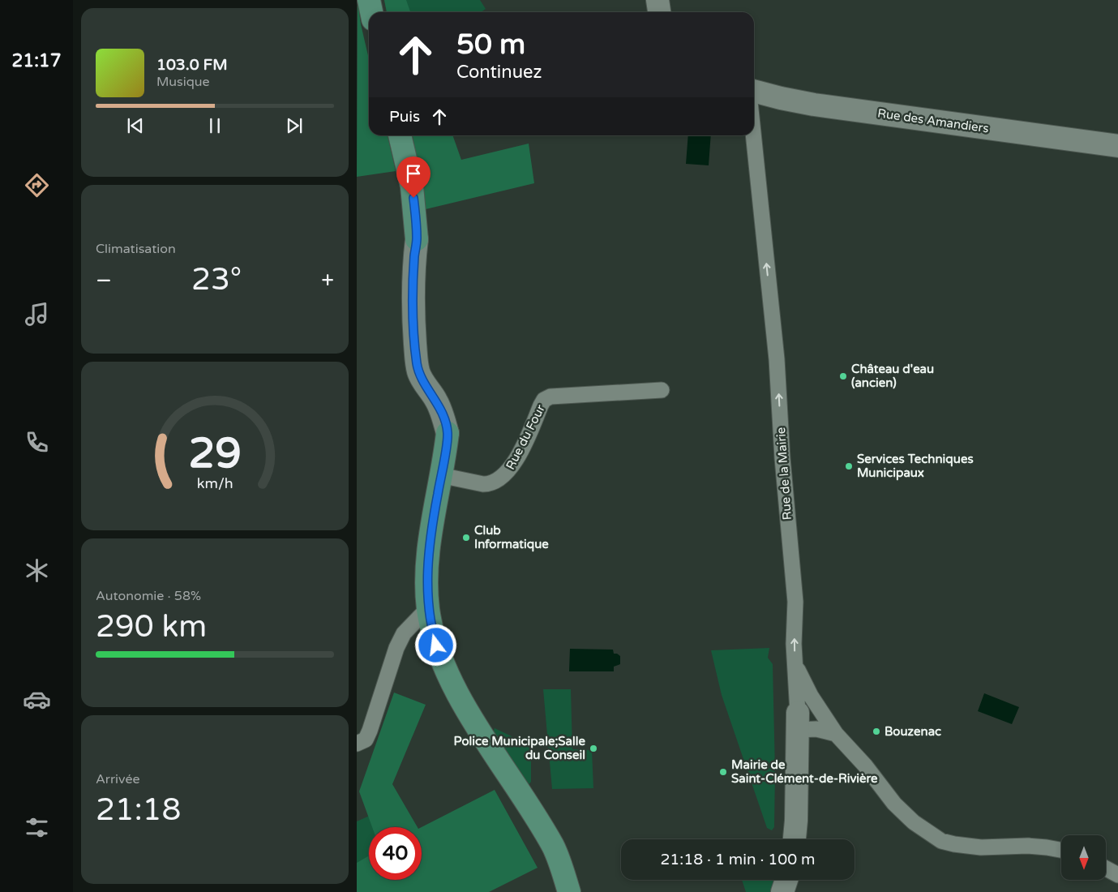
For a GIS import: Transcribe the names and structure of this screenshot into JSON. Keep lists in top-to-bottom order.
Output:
{
  "streets": {
    "street": ["Rue des Amandiers", "Rue de la Mairie"],
    "lane": ["Rue du Four"]
  },
  "one_way": ["Rue de la Mairie"],
  "places": [
    "Château d'eau (ancien)",
    "Services Techniques Municipaux",
    "Club Informatique",
    "Bouzenac",
    "Police Municipale;Salle du Conseil",
    "Mairie de Saint-Clément-de-Rivière"
  ],
  "north": "bottom",
  "page": {
    "tabs": "21:17",
    "turn": ["50 m", "Continuez"],
    "song": ["103.0 FM", "Musique"],
    "then": "Puis",
    "tile": [
      "Climatisation",
      ["Autonomie · 58%", "290 km"],
      ["Arrivée", "21:18"]
    ],
    "heat": ["−", "23°", "+"],
    "limit": "40",
    "trip": "21:18 · 1 min · 100 m",
    "gauge": ["29", "km/h"]
  }
}
